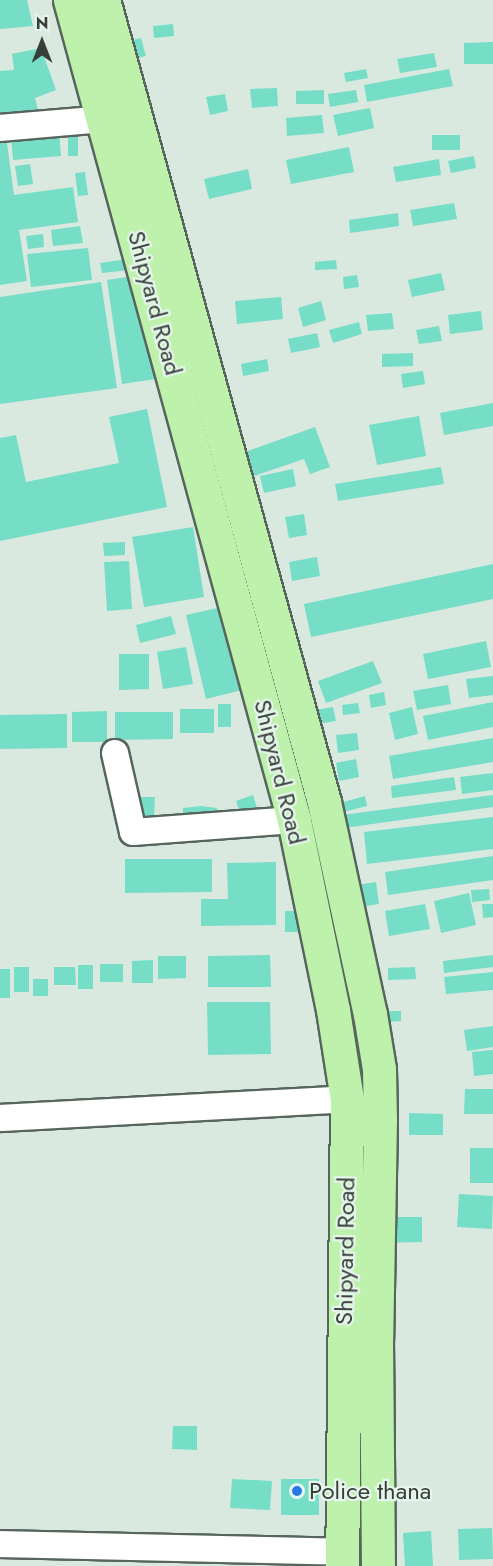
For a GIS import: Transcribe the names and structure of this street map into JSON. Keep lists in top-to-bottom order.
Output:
{
  "streets": {
    "main road": ["Shipyard Road"]
  },
  "places": ["Police thana"],
  "north": "top"
}
